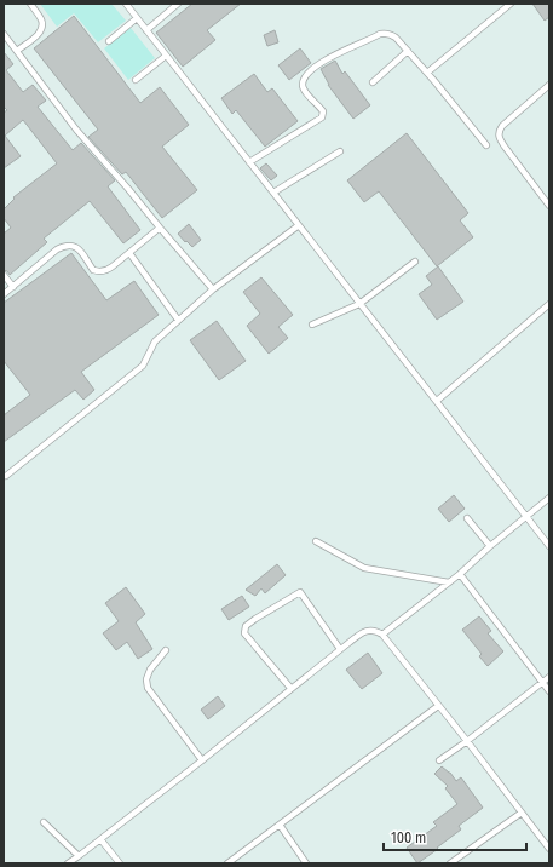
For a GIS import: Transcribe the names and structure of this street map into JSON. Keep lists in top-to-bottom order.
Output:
{
  "scale_bar": "100 m"
}
